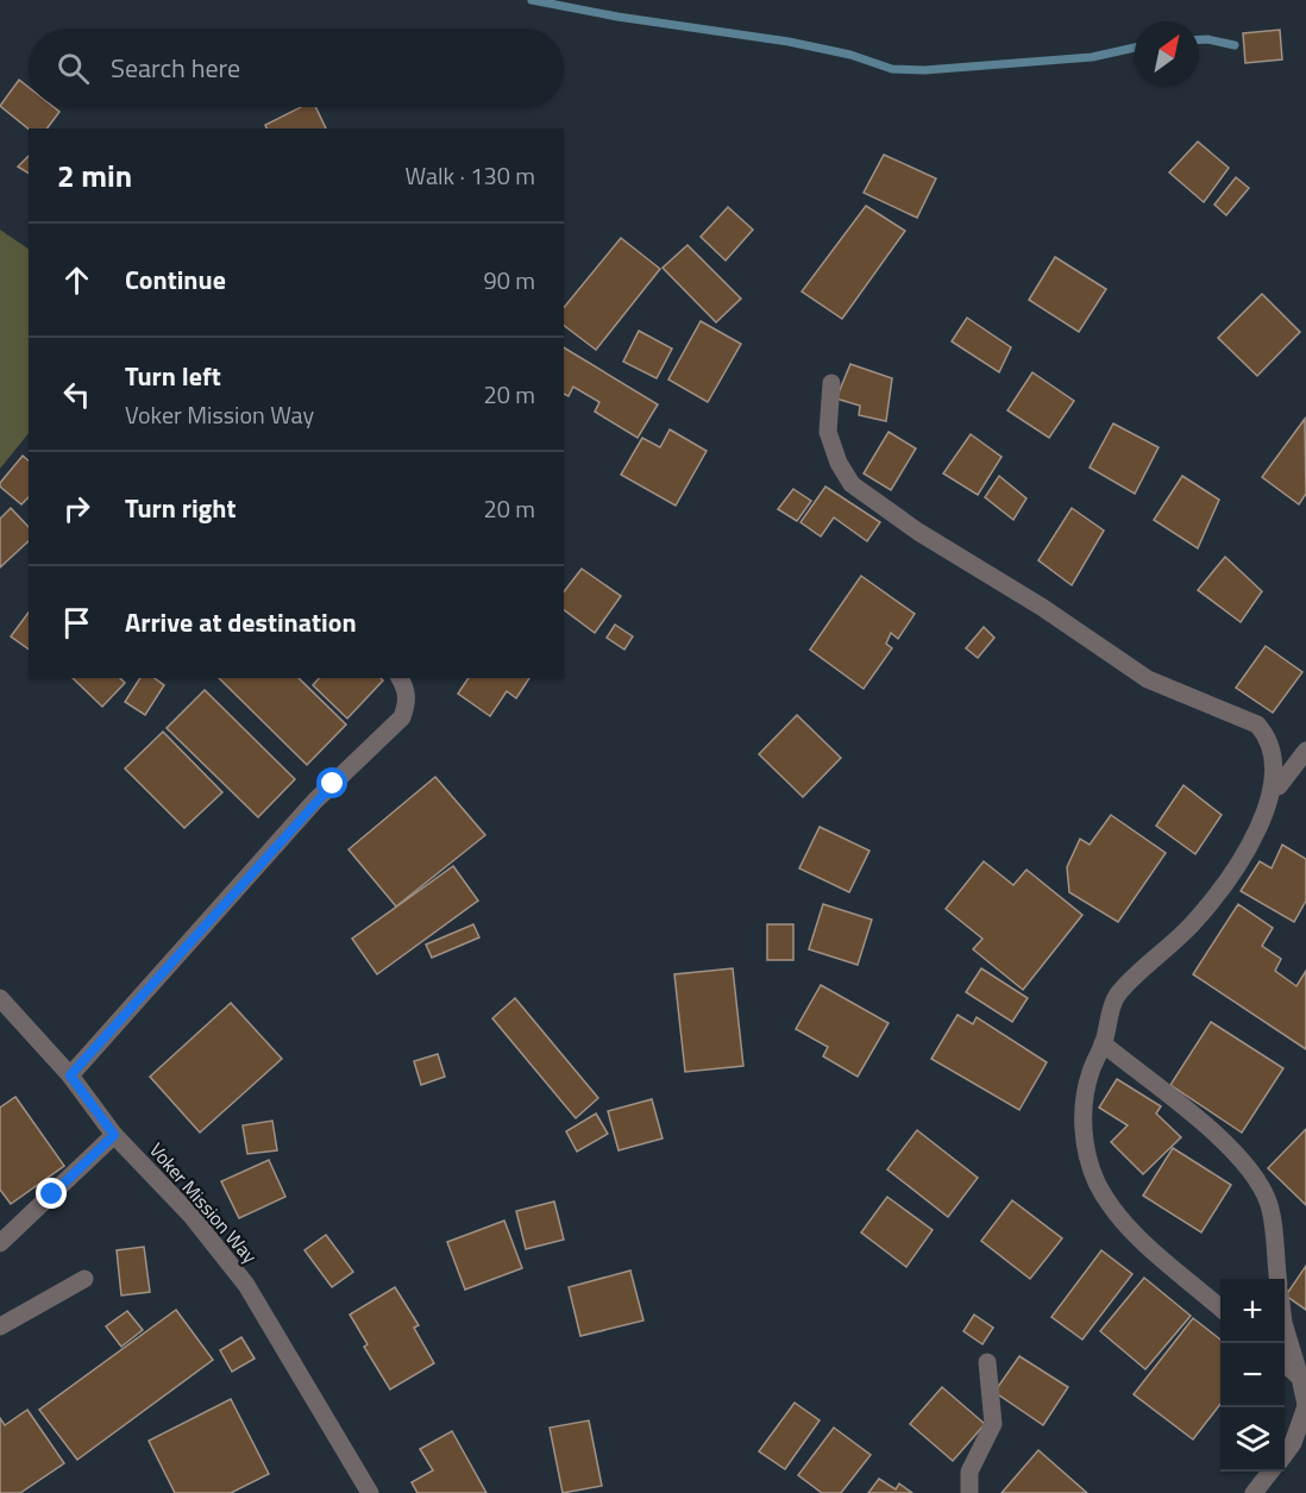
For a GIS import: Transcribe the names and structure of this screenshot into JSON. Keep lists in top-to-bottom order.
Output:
{
  "streets": {
    "street": ["Voker Mission Way"]
  },
  "north": "top right",
  "page": {
    "search": "Search here",
    "heading": ["2 min", "Walk · 130 m"],
    "list": [
      ["Continue", "90 m"],
      ["Turn left", "Voker Mission Way", "20 m"],
      ["Turn right", "20 m"],
      "Arrive at destination"
    ],
    "map_buttons": ["+", "−"]
  }
}
